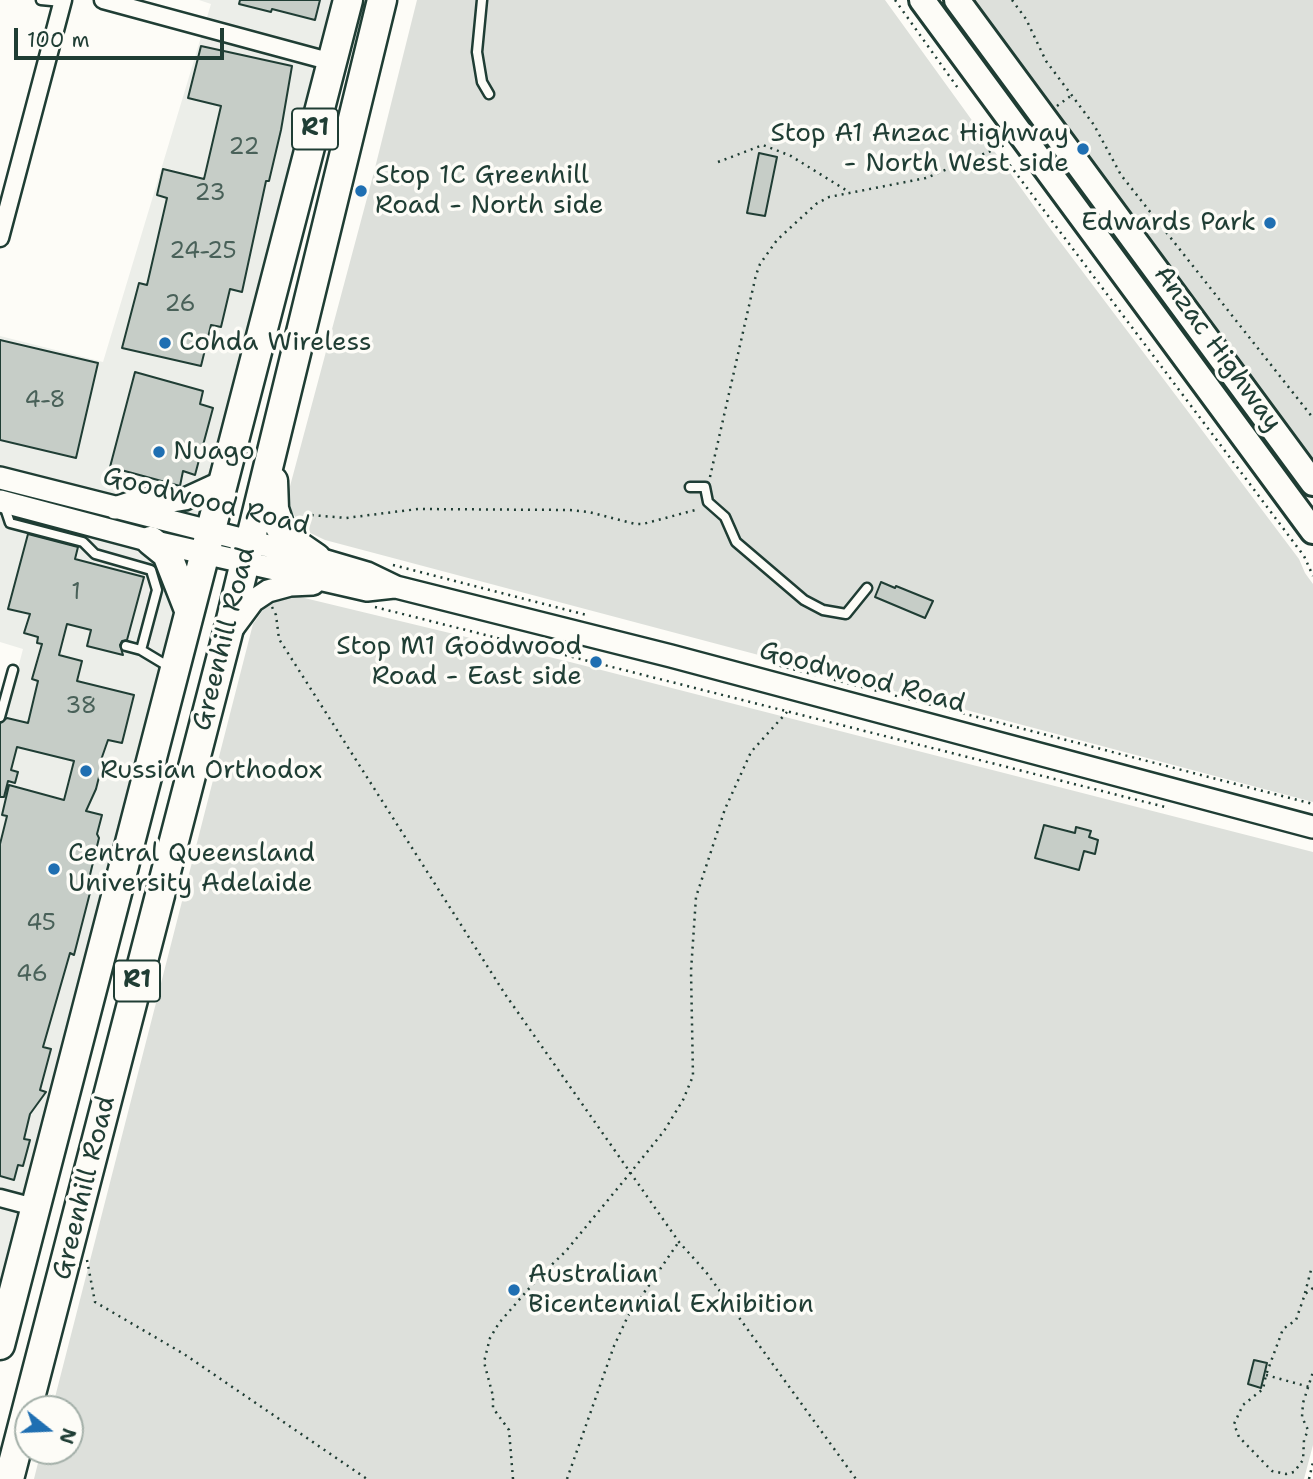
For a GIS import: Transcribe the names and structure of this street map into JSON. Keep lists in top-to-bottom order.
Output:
{
  "streets": {
    "highway": ["R1", "Greenhill Road"],
    "main road": ["Anzac Highway", "Goodwood Road"]
  },
  "crossings": [
    ["Goodwood Road", "Greenhill Road"]
  ],
  "places": [
    "Stop A1 Anzac Highway - North West side",
    "Stop 1C Greenhill Road - North side",
    "Edwards Park",
    "Cohda Wireless",
    "Nuago",
    "Stop M1 Goodwood Road - East side",
    "Russian Orthodox",
    "Central Queensland University Adelaide",
    "Australian Bicentennial Exhibition"
  ],
  "house_numbers": [
    "22",
    "23",
    "24-25",
    "26",
    "4-8",
    "1",
    "38",
    "45",
    "46"
  ],
  "scale_bar": "100 m",
  "north": "right"
}
